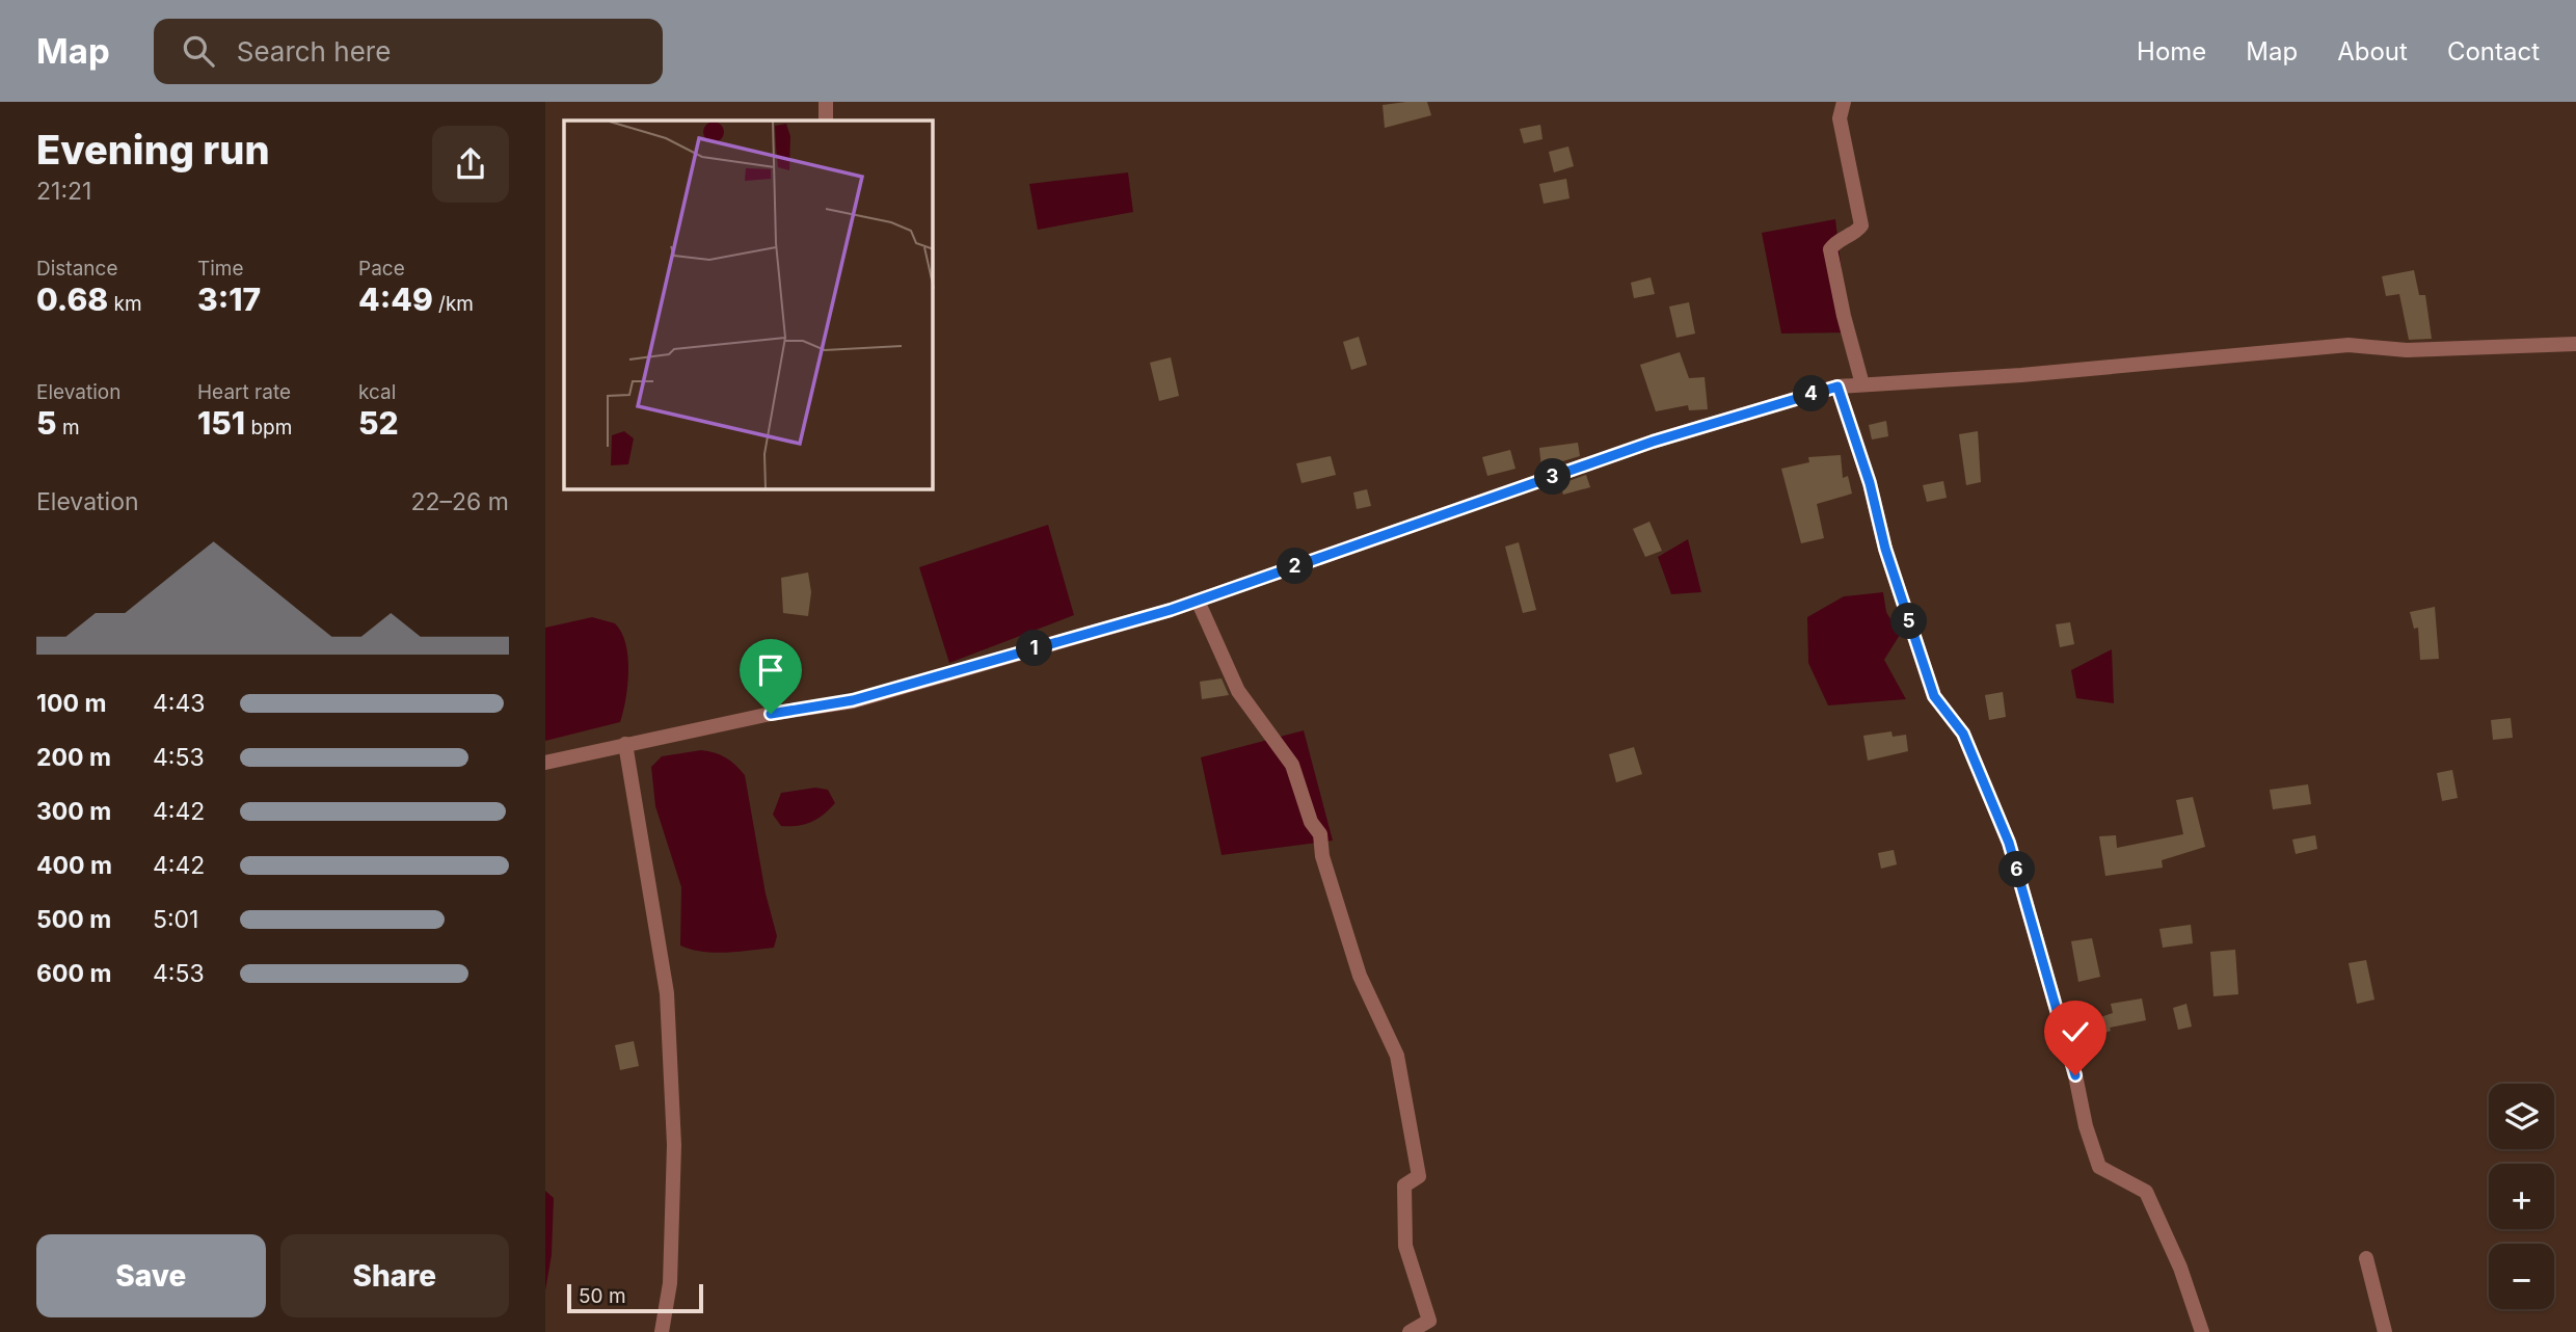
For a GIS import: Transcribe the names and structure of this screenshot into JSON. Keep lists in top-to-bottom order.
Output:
{
  "scale_bar": "50 m",
  "page": {
    "header": "Map",
    "search": "Search here",
    "nav": [
      "Home",
      "Map",
      "About",
      "Contact"
    ],
    "heading": ["Evening run", "21:21"],
    "stats": [
      ["Distance", "0.68 km"],
      ["Time", "3:17"],
      ["Pace", "4:49 /km"],
      ["Elevation", "5 m"],
      ["Heart rate", "151 bpm"],
      ["kcal", "52"]
    ],
    "pins": [
      "4",
      "3",
      "2",
      "5",
      "1",
      "6"
    ],
    "chart": ["Elevation", "22–26 m"],
    "list": [
      {
        "name": "100 m",
        "note": "4:43"
      },
      {
        "name": "200 m",
        "note": "4:53"
      },
      {
        "name": "300 m",
        "note": "4:42"
      },
      {
        "name": "400 m",
        "note": "4:42"
      },
      {
        "name": "500 m",
        "note": "5:01"
      },
      {
        "name": "600 m",
        "note": "4:53"
      }
    ],
    "map_buttons": ["+", "−"],
    "buttons": ["Save", "Share"],
    "scale": "50 m"
  }
}
